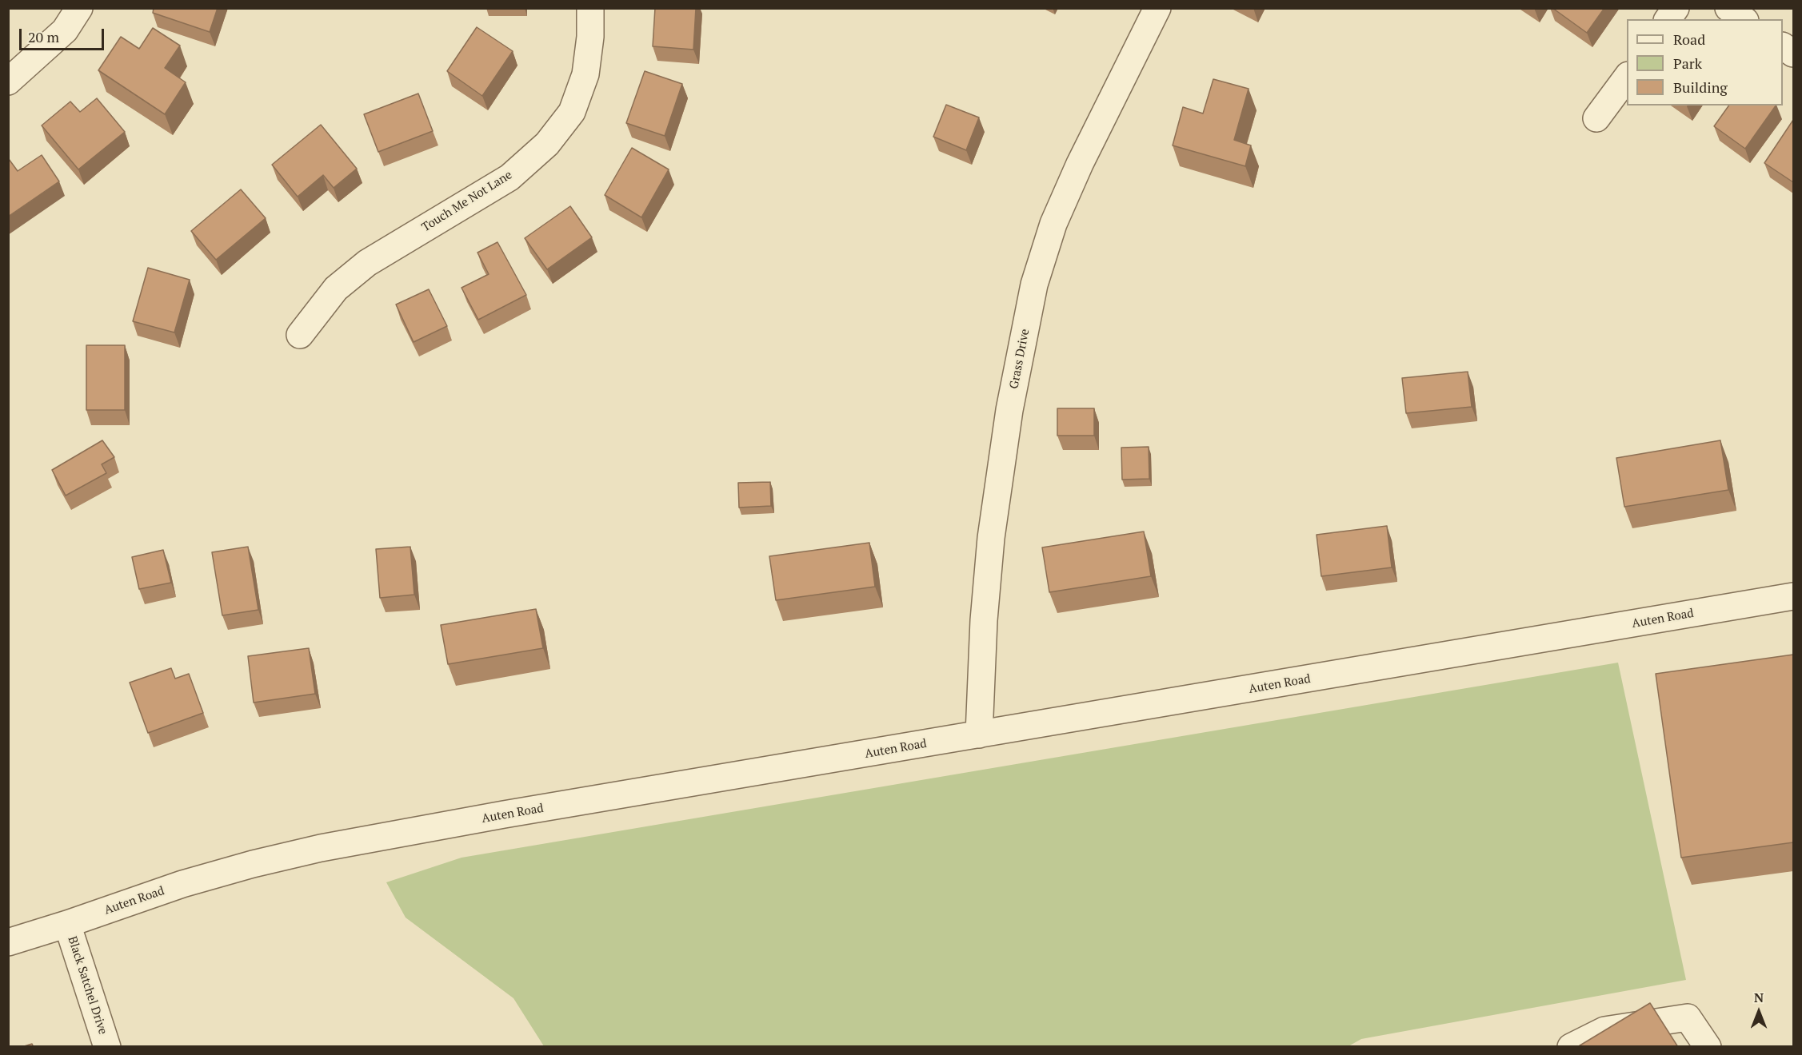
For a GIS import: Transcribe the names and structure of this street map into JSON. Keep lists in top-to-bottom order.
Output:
{
  "streets": {
    "street": [
      "Touch Me Not Lane",
      "Grass Drive",
      "Auten Road",
      "Black Satchel Drive"
    ]
  },
  "crossings": [
    ["Grass Drive", "Auten Road"],
    ["Auten Road", "Black Satchel Drive"]
  ],
  "legend": ["Road", "Park", "Building"],
  "scale_bar": "20 m",
  "north": "top"
}
